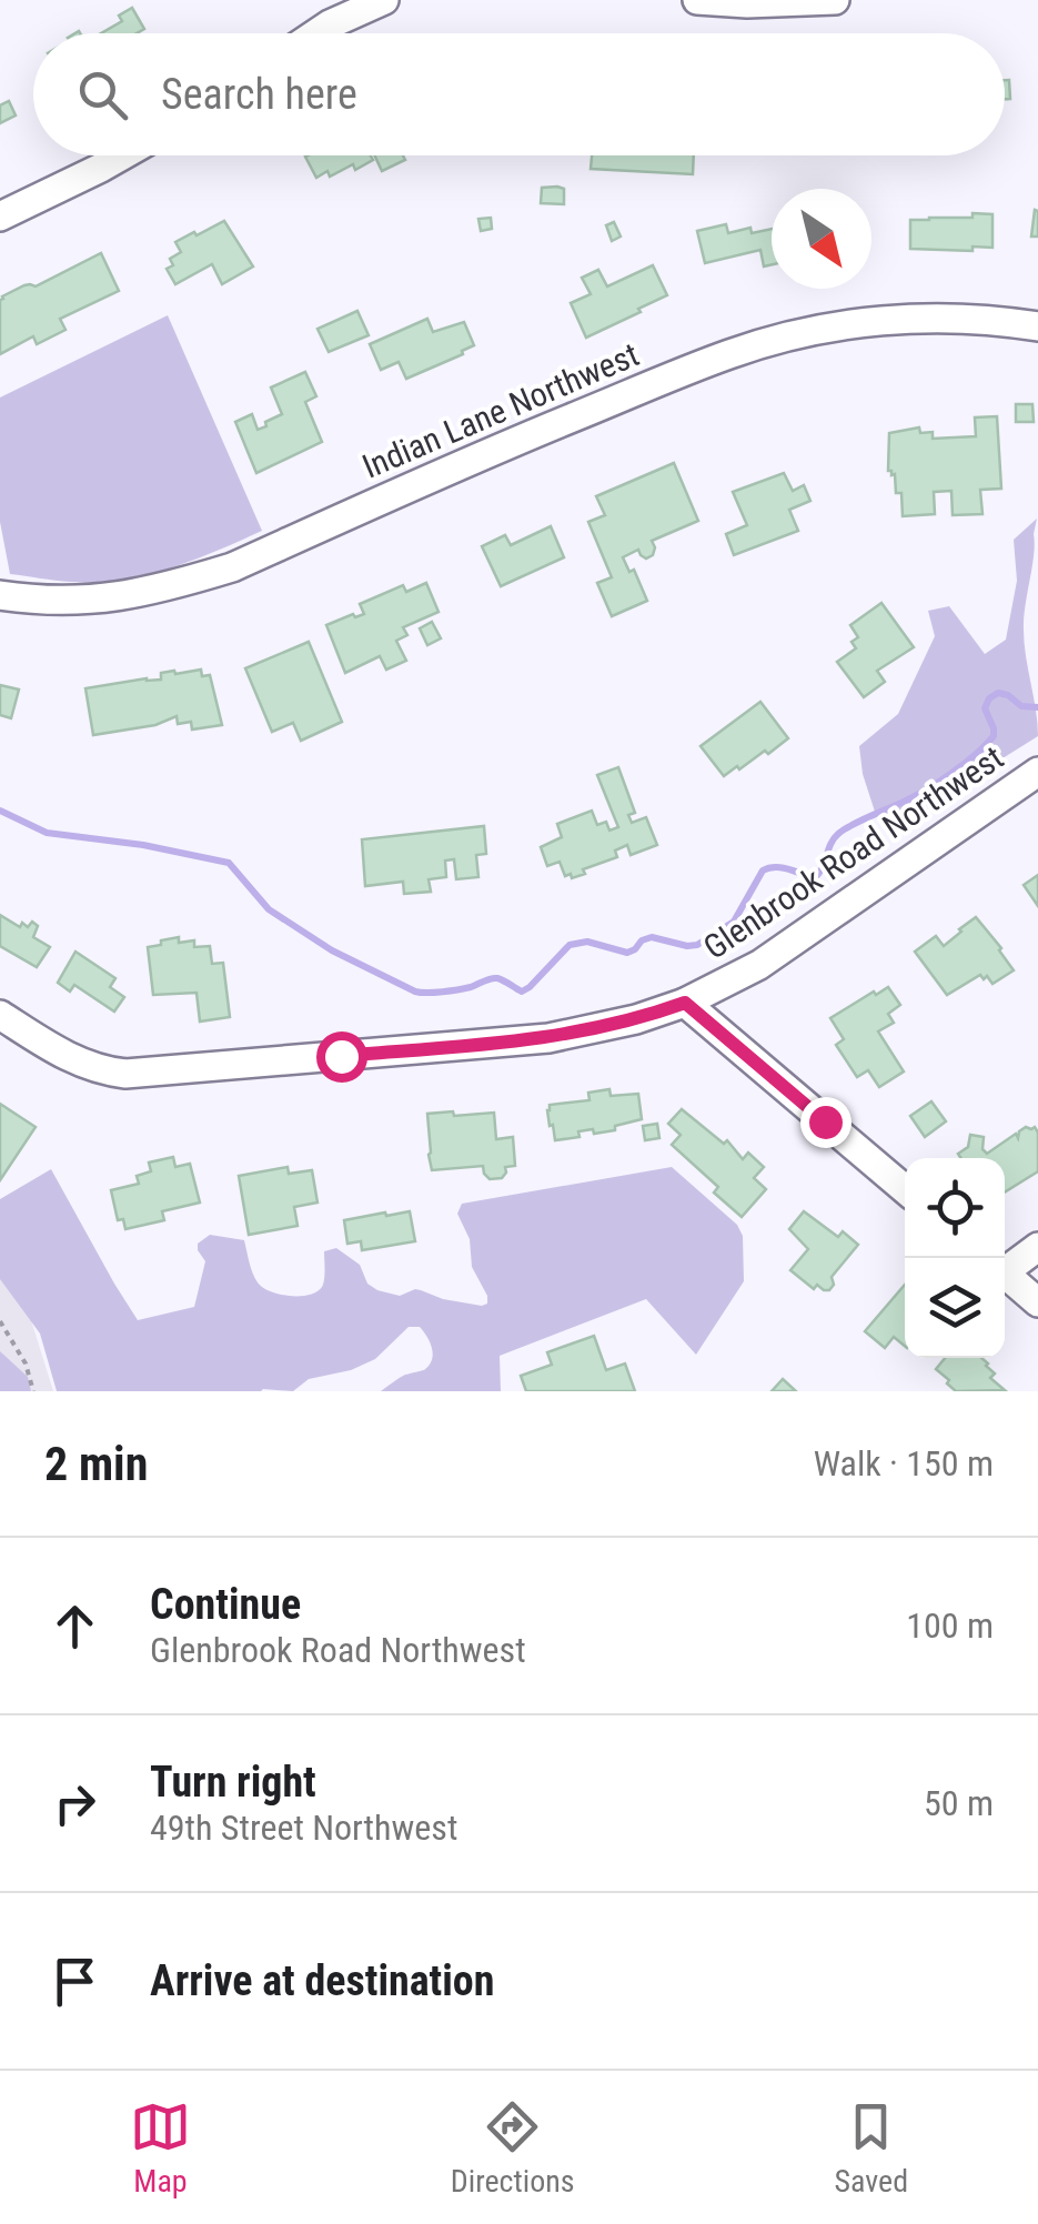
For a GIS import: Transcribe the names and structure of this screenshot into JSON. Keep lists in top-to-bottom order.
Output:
{
  "streets": {
    "street": ["Indian Lane Northwest", "Glenbrook Road Northwest"]
  },
  "north": "bottom right",
  "page": {
    "search": "Search here",
    "heading": ["2 min", "Walk · 150 m"],
    "list": [
      ["Continue", "Glenbrook Road Northwest", "100 m"],
      ["Turn right", "49th Street Northwest", "50 m"],
      "Arrive at destination"
    ],
    "nav": ["Map", "Directions", "Saved"]
  }
}
